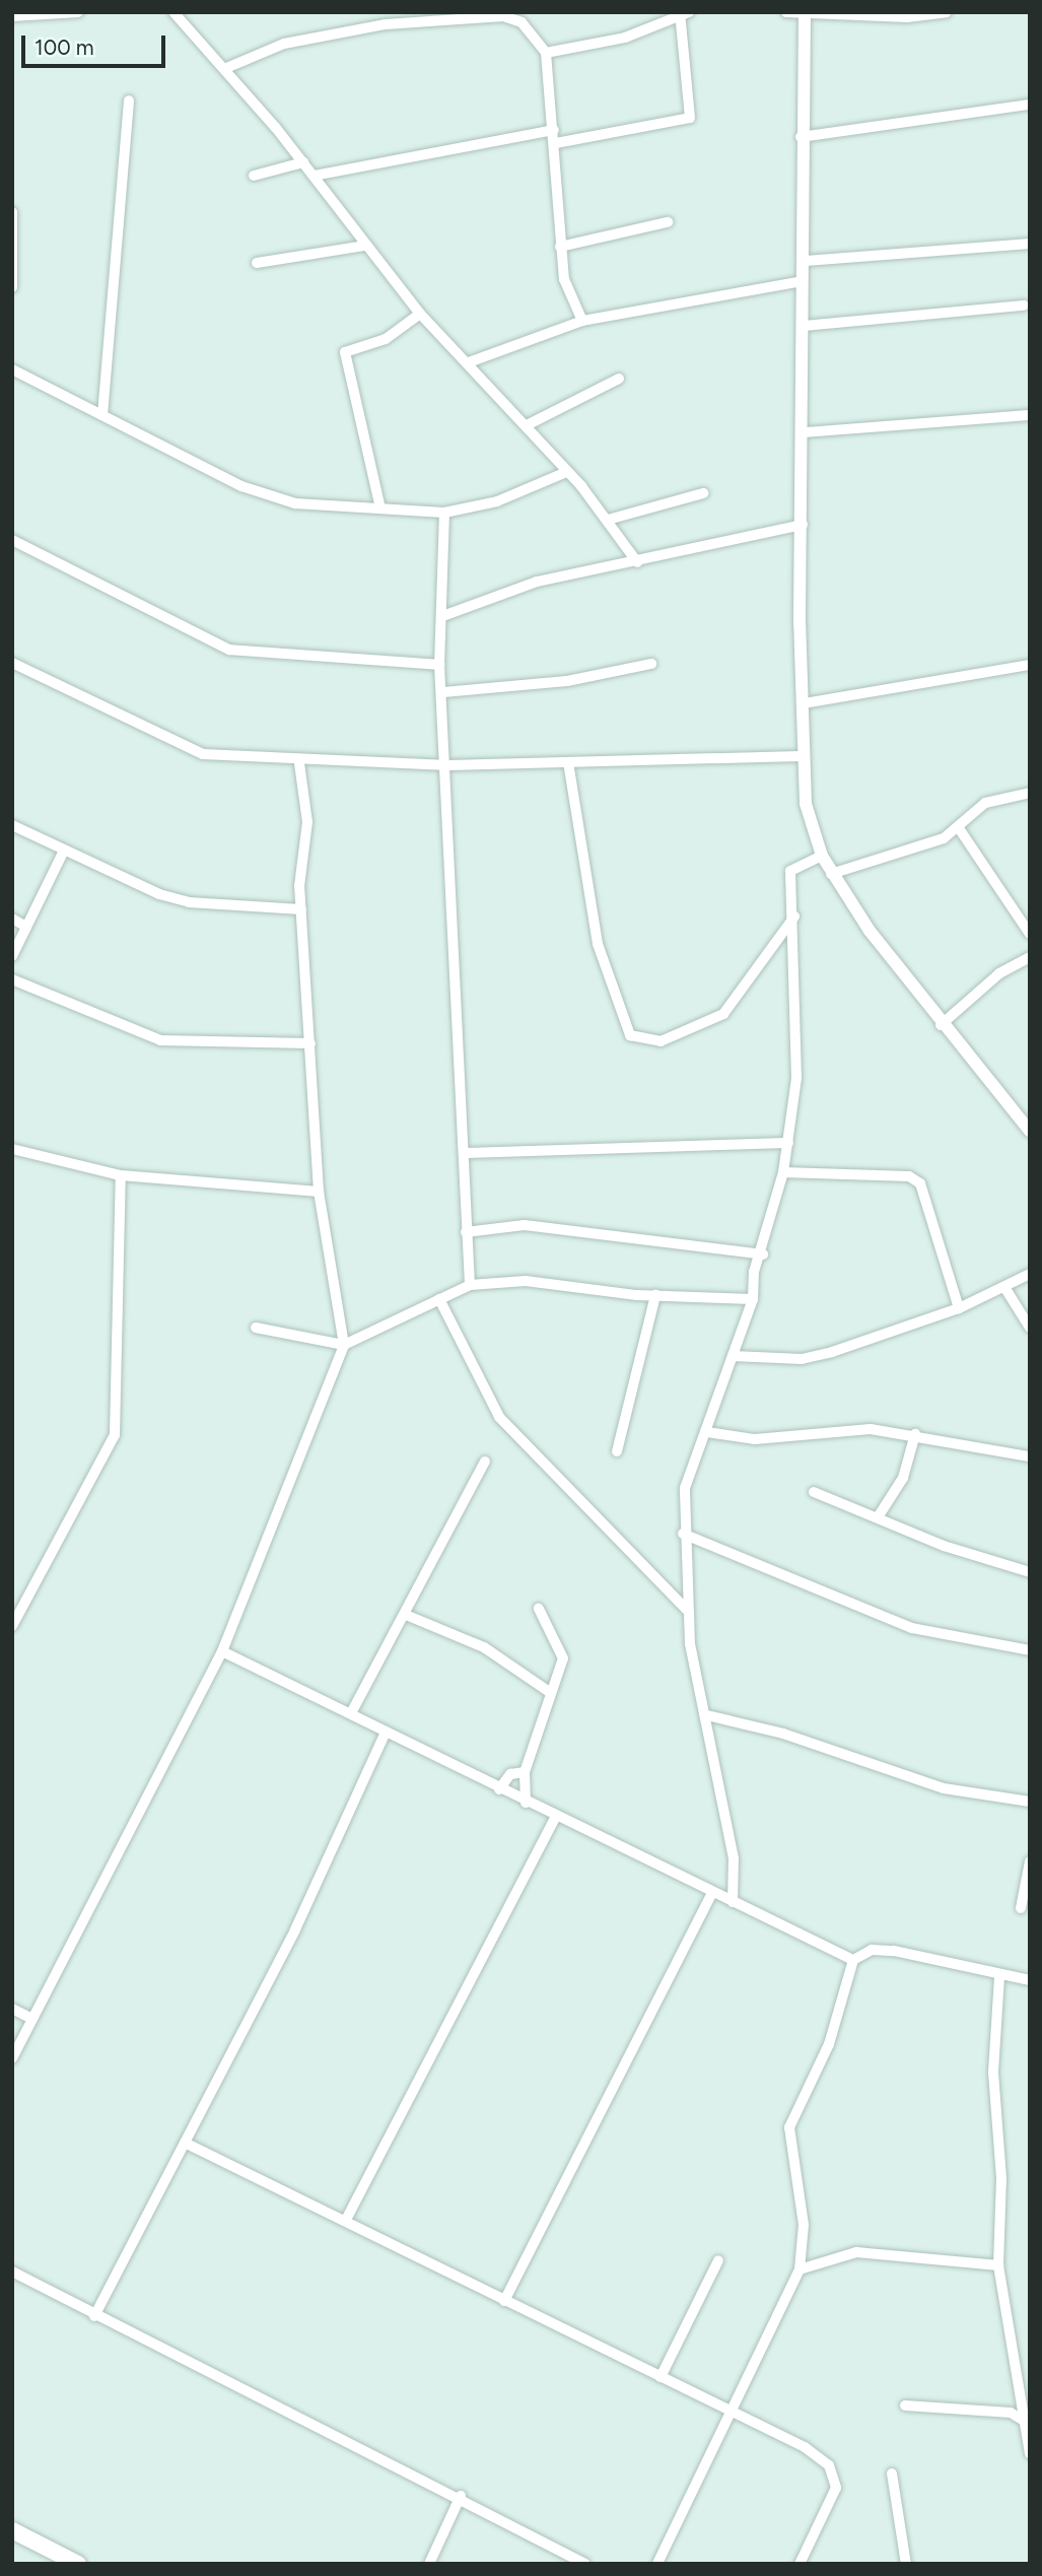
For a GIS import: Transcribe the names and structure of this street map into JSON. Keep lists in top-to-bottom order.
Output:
{
  "scale_bar": "100 m"
}
